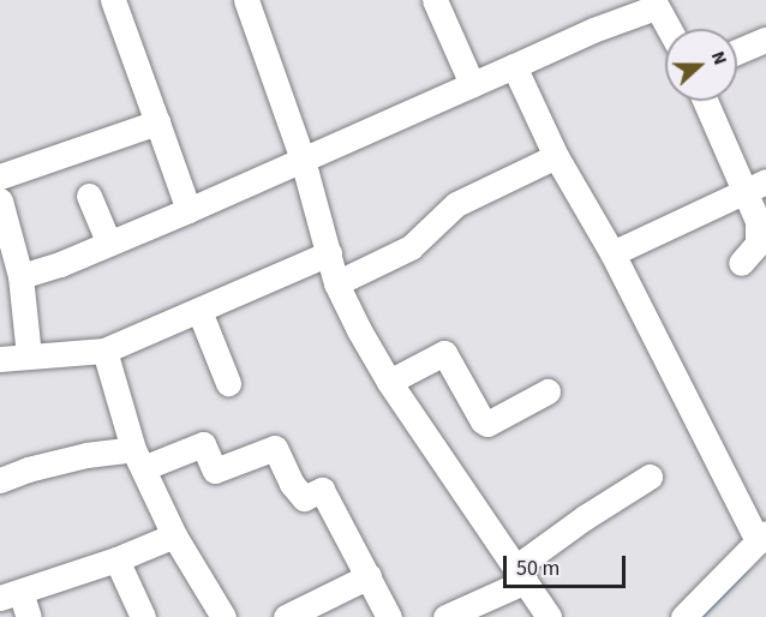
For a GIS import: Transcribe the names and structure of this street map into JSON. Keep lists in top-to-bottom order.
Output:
{
  "scale_bar": "50 m",
  "north": "right"
}
